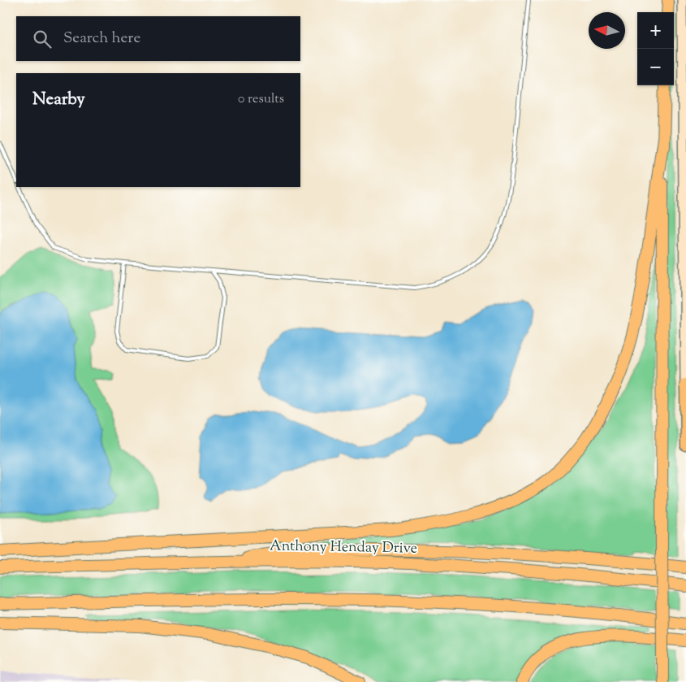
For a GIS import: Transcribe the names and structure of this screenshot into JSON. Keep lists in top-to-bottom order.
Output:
{
  "streets": {
    "highway": ["Anthony Henday Drive"]
  },
  "north": "left",
  "page": {
    "map_buttons": ["+", "−"],
    "search": "Search here",
    "heading": ["Nearby", "0 results"]
  }
}
